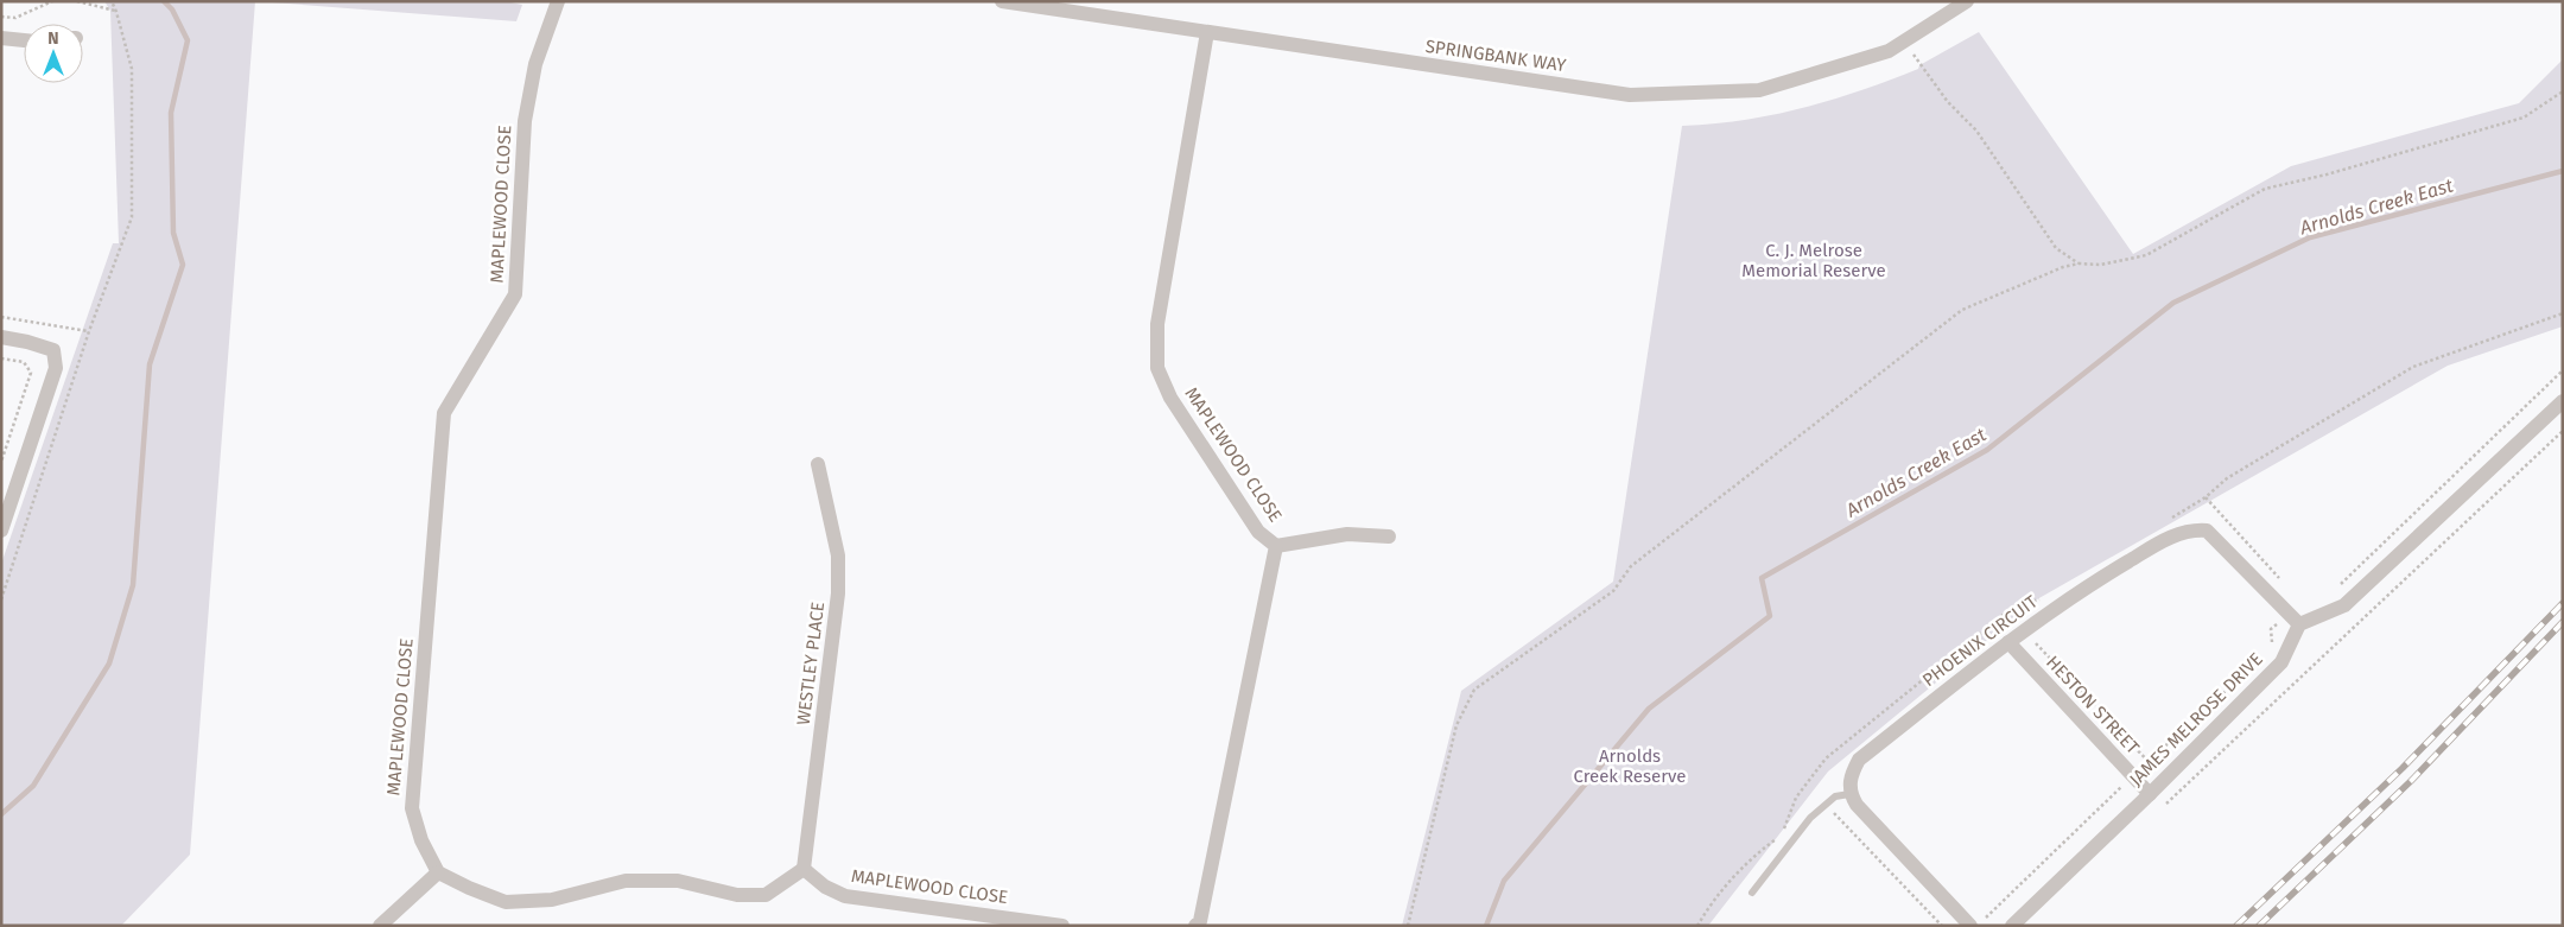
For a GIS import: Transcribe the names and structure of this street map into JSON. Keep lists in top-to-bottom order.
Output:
{
  "streets": {
    "street": [
      "SPRINGBANK WAY",
      "MAPLEWOOD CLOSE",
      "PHOENIX CIRCUIT",
      "WESTLEY PLACE",
      "HESTON STREET",
      "JAMES MELROSE DRIVE"
    ]
  },
  "crossings": [
    ["SPRINGBANK WAY", "MAPLEWOOD CLOSE"],
    ["MAPLEWOOD CLOSE", "WESTLEY PLACE"],
    ["PHOENIX CIRCUIT", "HESTON STREET"],
    ["PHOENIX CIRCUIT", "JAMES MELROSE DRIVE"],
    ["HESTON STREET", "JAMES MELROSE DRIVE"]
  ],
  "water": ["Arnolds Creek East"],
  "parks": ["C. J. Melrose Memorial Reserve", "Arnolds Creek Reserve"],
  "north": "top"
}
